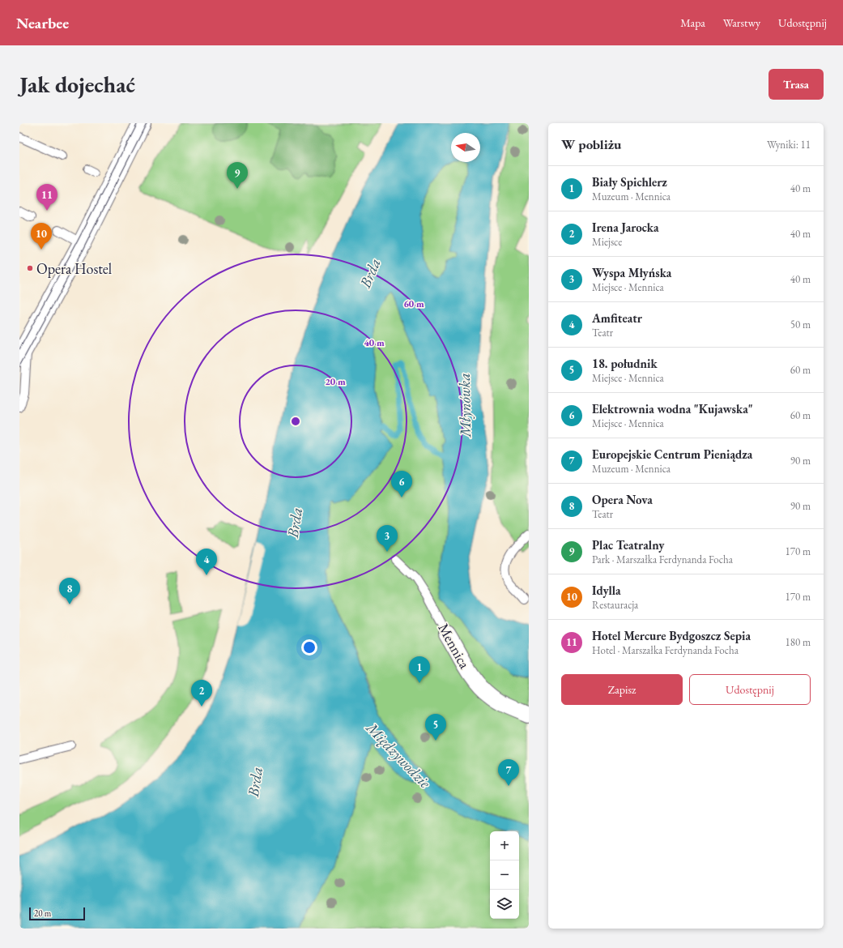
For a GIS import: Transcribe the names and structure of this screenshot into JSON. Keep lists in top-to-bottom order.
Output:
{
  "streets": {
    "street": ["Mennica"]
  },
  "water": ["Brda", "Młynówka", "Międzywodzie"],
  "places": ["Opera Hostel"],
  "scale_bar": "20 m",
  "north": "left",
  "page": {
    "header": "Nearbee",
    "nav": ["Mapa", "Warstwy", "Udostępnij"],
    "buttons": [
      "Trasa",
      ["Zapisz", "Udostępnij"]
    ],
    "title": "Jak dojechać",
    "heading": ["W pobliżu", "Wyniki: 11"],
    "pins": [
      "9",
      "11",
      "10",
      "6",
      "3",
      "4",
      "8",
      "1",
      "2",
      "5",
      "7"
    ],
    "list": [
      {
        "mark": "1",
        "name": "Biały Spichlerz",
        "note": "Muzeum · Mennica",
        "value": "40 m"
      },
      {
        "mark": "2",
        "name": "Irena Jarocka",
        "note": "Miejsce",
        "value": "40 m"
      },
      {
        "mark": "3",
        "name": "Wyspa Młyńska",
        "note": "Miejsce · Mennica",
        "value": "40 m"
      },
      {
        "mark": "4",
        "name": "Amfiteatr",
        "note": "Teatr",
        "value": "50 m"
      },
      {
        "mark": "5",
        "name": "18. południk",
        "note": "Miejsce · Mennica",
        "value": "60 m"
      },
      {
        "mark": "6",
        "name": "Elektrownia wodna \"Kujawska\"",
        "note": "Miejsce · Mennica",
        "value": "60 m"
      },
      {
        "mark": "7",
        "name": "Europejskie Centrum Pieniądza",
        "note": "Muzeum · Mennica",
        "value": "90 m"
      },
      {
        "mark": "8",
        "name": "Opera Nova",
        "note": "Teatr",
        "value": "90 m"
      },
      {
        "mark": "9",
        "name": "Plac Teatralny",
        "note": "Park · Marszałka Ferdynanda Focha",
        "value": "170 m"
      },
      {
        "mark": "10",
        "name": "Idylla",
        "note": "Restauracja",
        "value": "170 m"
      },
      {
        "mark": "11",
        "name": "Hotel Mercure Bydgoszcz Sepia",
        "note": "Hotel · Marszałka Ferdynanda Focha",
        "value": "180 m"
      }
    ],
    "map_buttons": ["+", "−"],
    "scale": "20 m"
  },
  "rings": ["60 m", "40 m", "20 m"]
}
